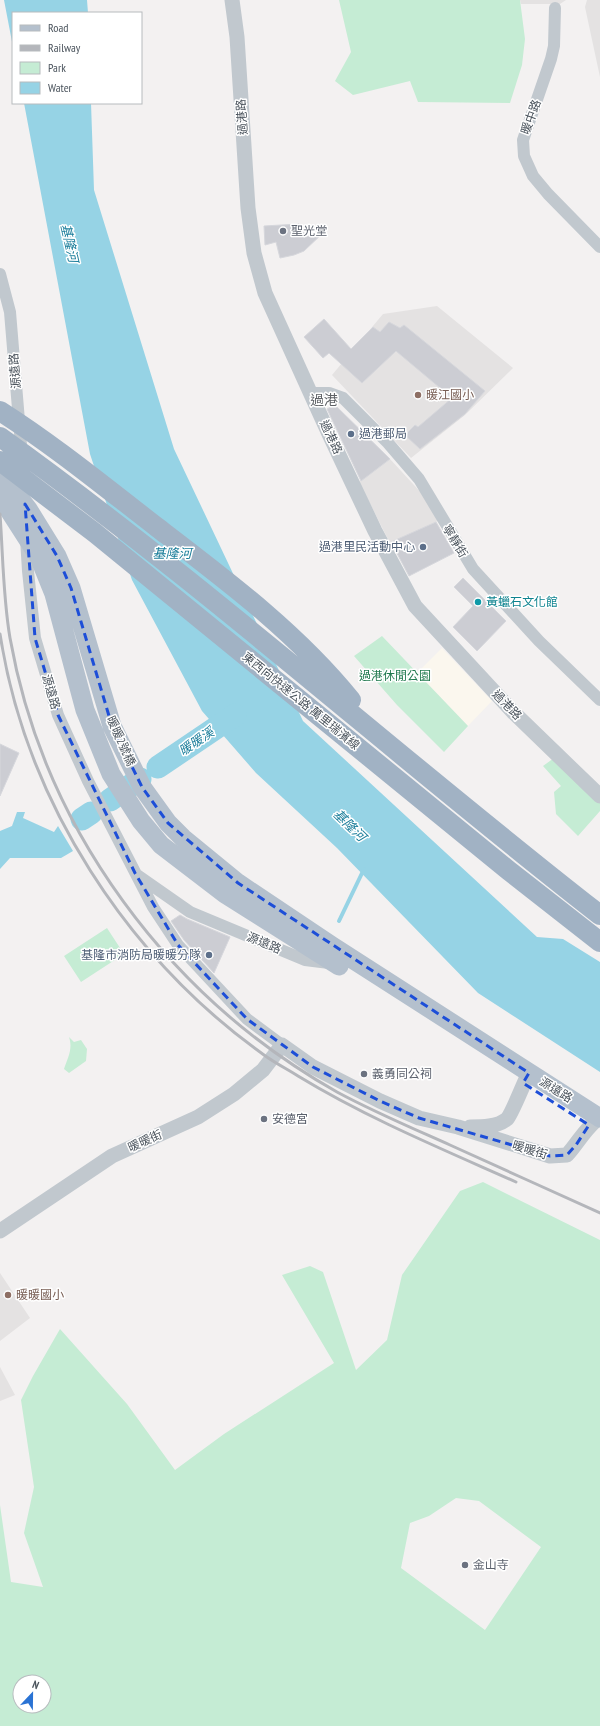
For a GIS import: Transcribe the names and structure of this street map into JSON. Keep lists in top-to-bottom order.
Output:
{
  "streets": {
    "highway": ["東西向快速公路 萬里瑞濱線"],
    "main road": ["源遠路", "暖暖2號橋"],
    "street": [
      "過港路",
      "暖中路",
      "寧靜街",
      "暖暖街"
    ]
  },
  "crossings": [
    ["過港路", "寧靜街"],
    ["源遠路", "暖暖2號橋"],
    ["源遠路", "暖暖街"]
  ],
  "districts": ["過港"],
  "water": ["基隆河", "暖暖溪"],
  "parks": ["過港休閒公園"],
  "places": [
    "聖光堂",
    "暖江國小",
    "過港郵局",
    "過港里民活動中心",
    "黃蠟石文化館",
    "基隆市消防局暖暖分隊",
    "義勇同公祠",
    "安德宮",
    "暖暖國小",
    "金山寺"
  ],
  "legend": [
    "Road",
    "Railway",
    "Park",
    "Water"
  ],
  "north": "top"
}
